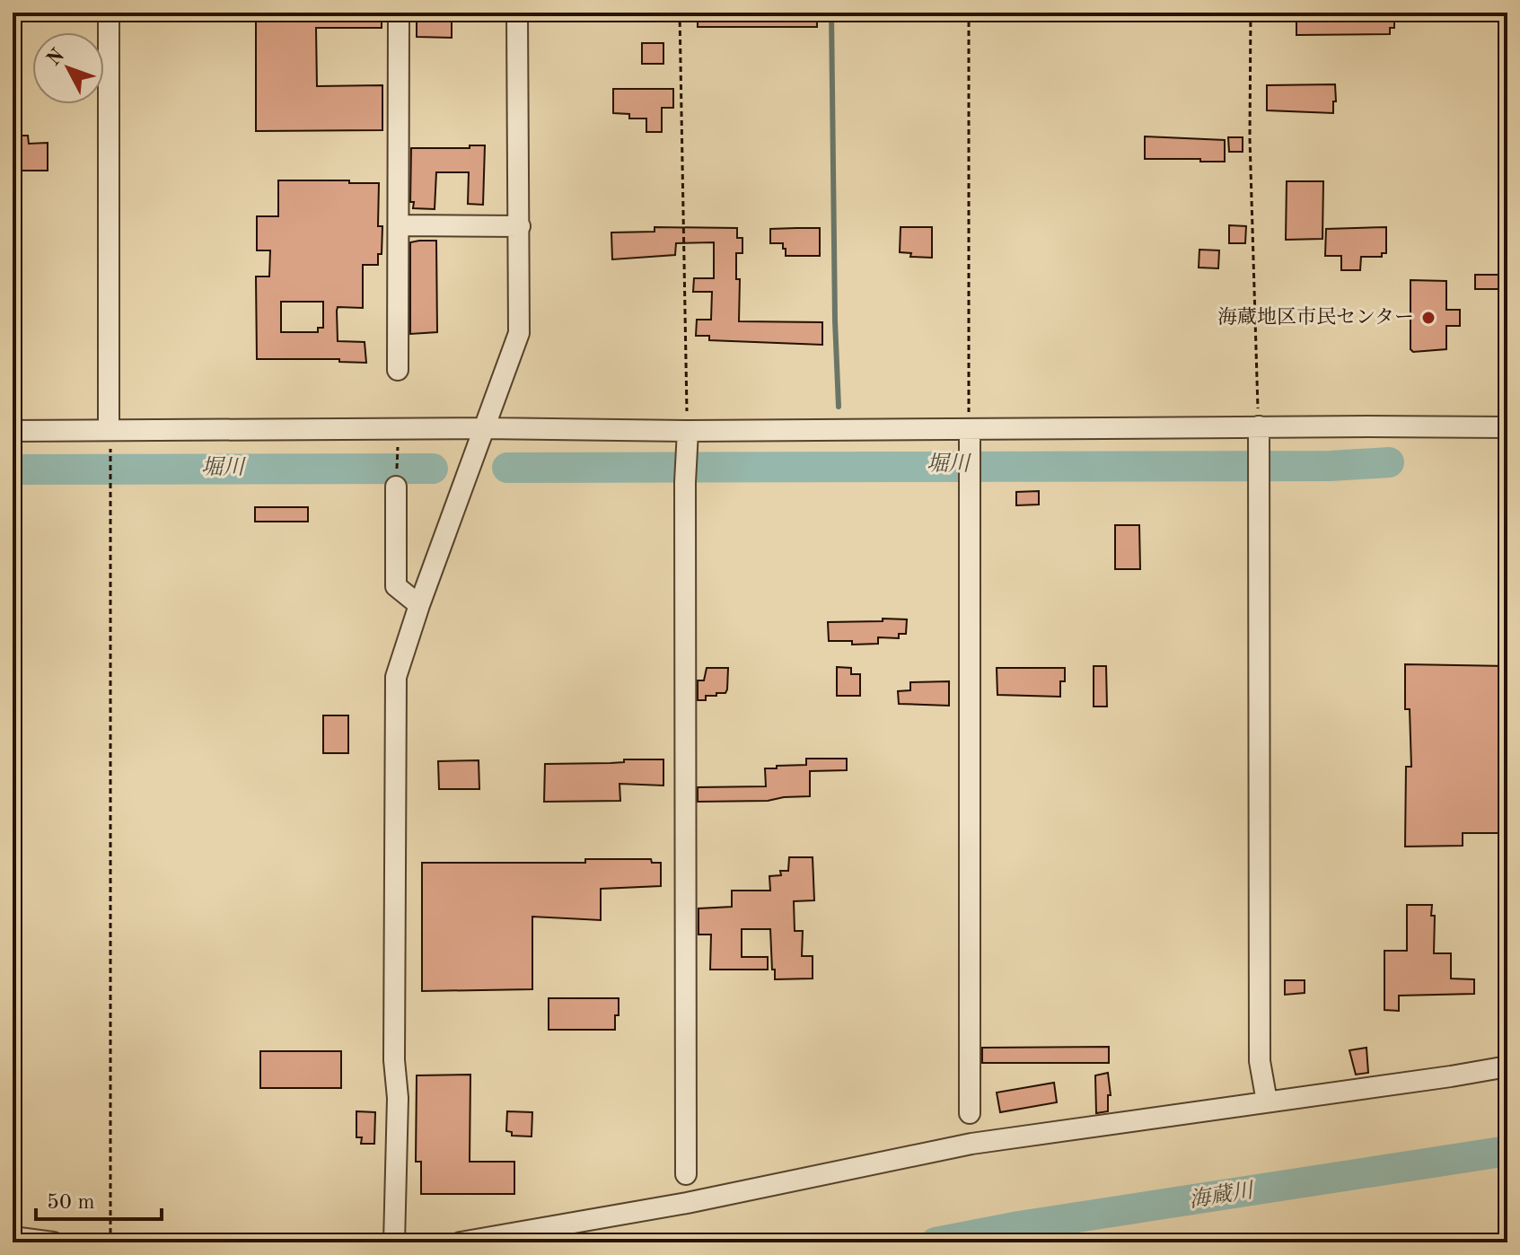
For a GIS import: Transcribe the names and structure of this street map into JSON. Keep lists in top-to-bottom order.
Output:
{
  "water": ["堀川", "海蔵川"],
  "places": ["海蔵地区市民センター"],
  "scale_bar": "50 m",
  "north": "top left"
}
